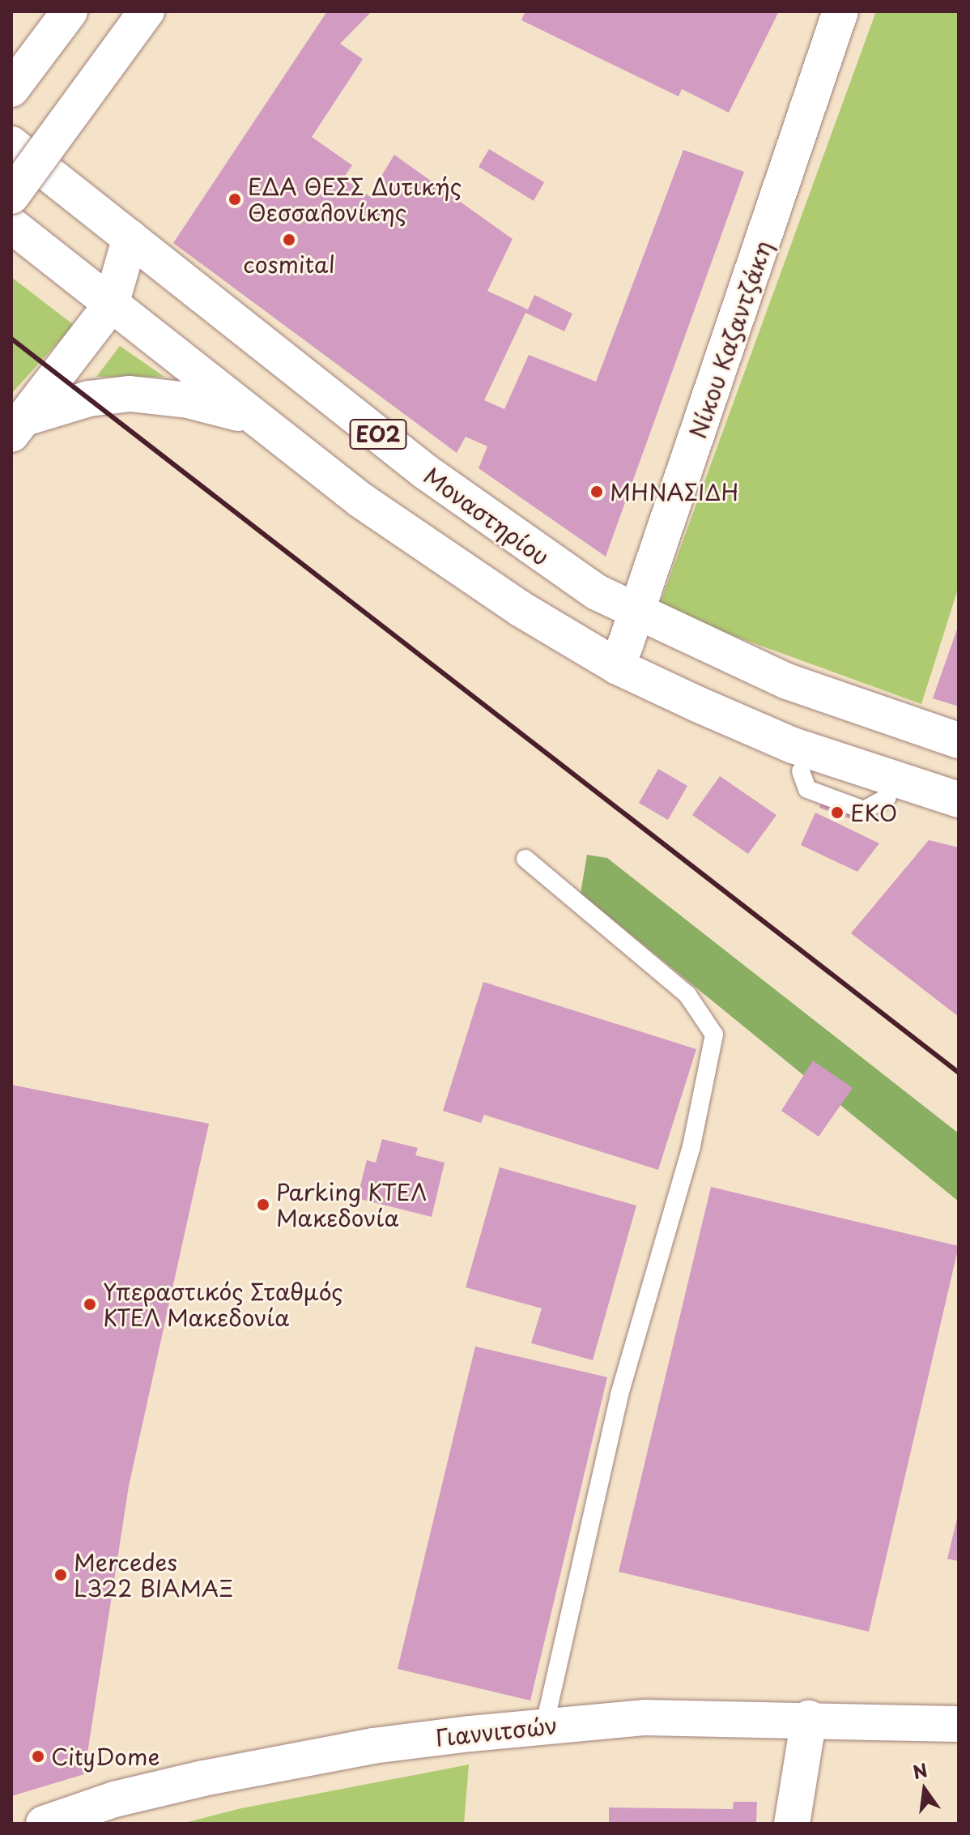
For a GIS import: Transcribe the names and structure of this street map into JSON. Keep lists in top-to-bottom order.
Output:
{
  "streets": {
    "main road": [
      "Νίκου Καζαντζάκη",
      "ΕΟ2",
      "Μοναστηρίου",
      "Γιαννιτσών"
    ]
  },
  "crossings": [
    ["Νίκου Καζαντζάκη", "ΕΟ2"],
    ["Νίκου Καζαντζάκη", "Μοναστηρίου"]
  ],
  "places": [
    "ΕΔΑ ΘΕΣΣ Δυτικής Θεσσαλονίκης",
    "cosmital",
    "ΜΗΝΑΣΙΔΗ",
    "EKO",
    "Parking ΚΤΕΛ Μακεδονία",
    "Υπεραστικός Σταθμός ΚΤΕΛ Μακεδονία",
    "Mercedes L322 ΒΙΑΜΑΞ",
    "CityDome"
  ],
  "north": "top"
}
